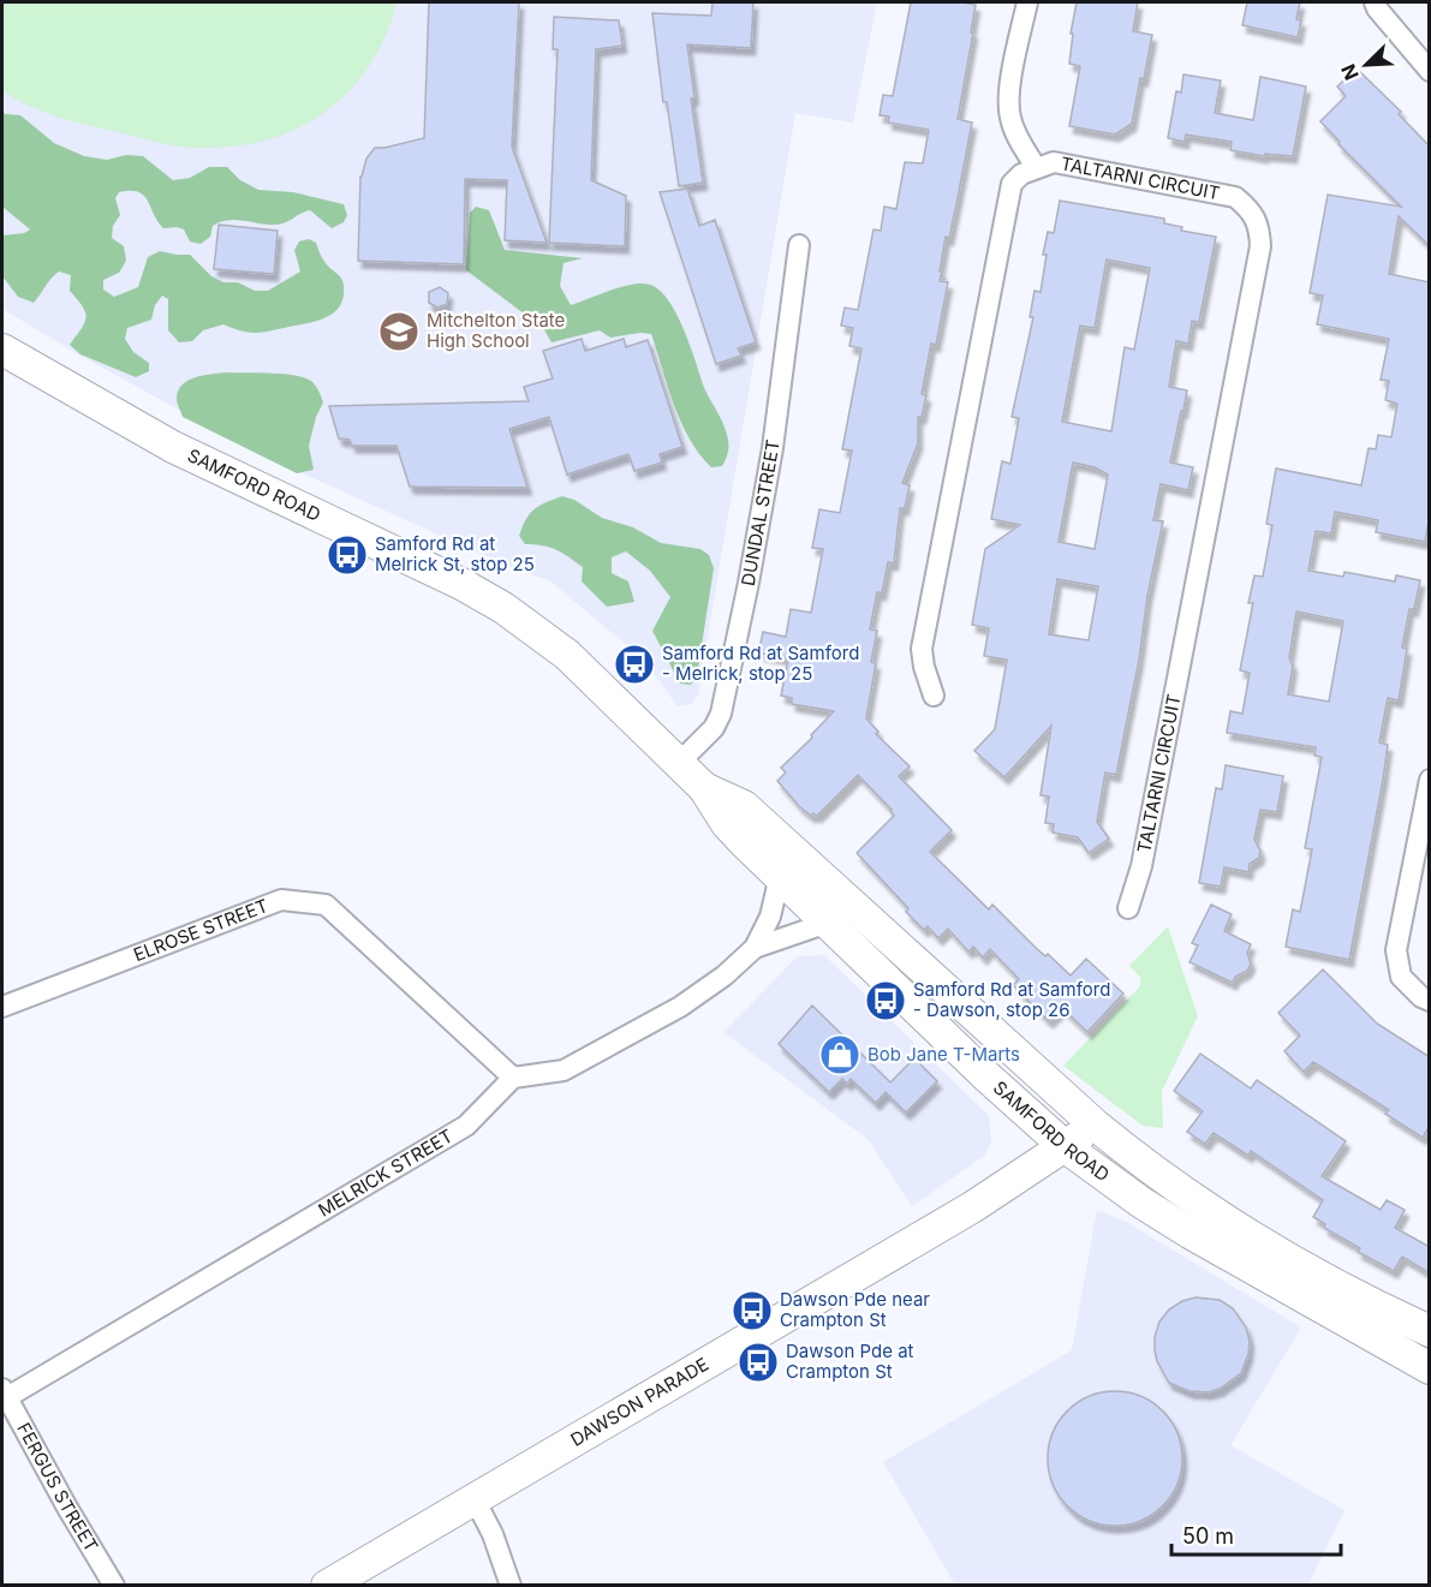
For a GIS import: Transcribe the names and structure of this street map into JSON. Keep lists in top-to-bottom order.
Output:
{
  "streets": {
    "main road": ["SAMFORD ROAD", "DAWSON PARADE"],
    "street": [
      "TALTARNI CIRCUIT",
      "DUNDAL STREET",
      "ELROSE STREET",
      "MELRICK STREET",
      "FERGUS STREET"
    ]
  },
  "crossings": [
    ["SAMFORD ROAD", "DUNDAL STREET"],
    ["SAMFORD ROAD", "DAWSON PARADE"],
    ["ELROSE STREET", "MELRICK STREET"],
    ["MELRICK STREET", "FERGUS STREET"]
  ],
  "places": {
    "school or university": ["Mitchelton State High School"],
    "bus stop": [
      "Samford Rd at Melrick St, stop 25",
      "Samford Rd at Samford - Melrick, stop 25",
      "Samford Rd at Samford - Dawson, stop 26",
      "Dawson Pde near Crampton St",
      "Dawson Pde at Crampton St"
    ],
    "shop": ["Bob Jane T-Marts"]
  },
  "scale_bar": "50 m",
  "north": "bottom left"
}
